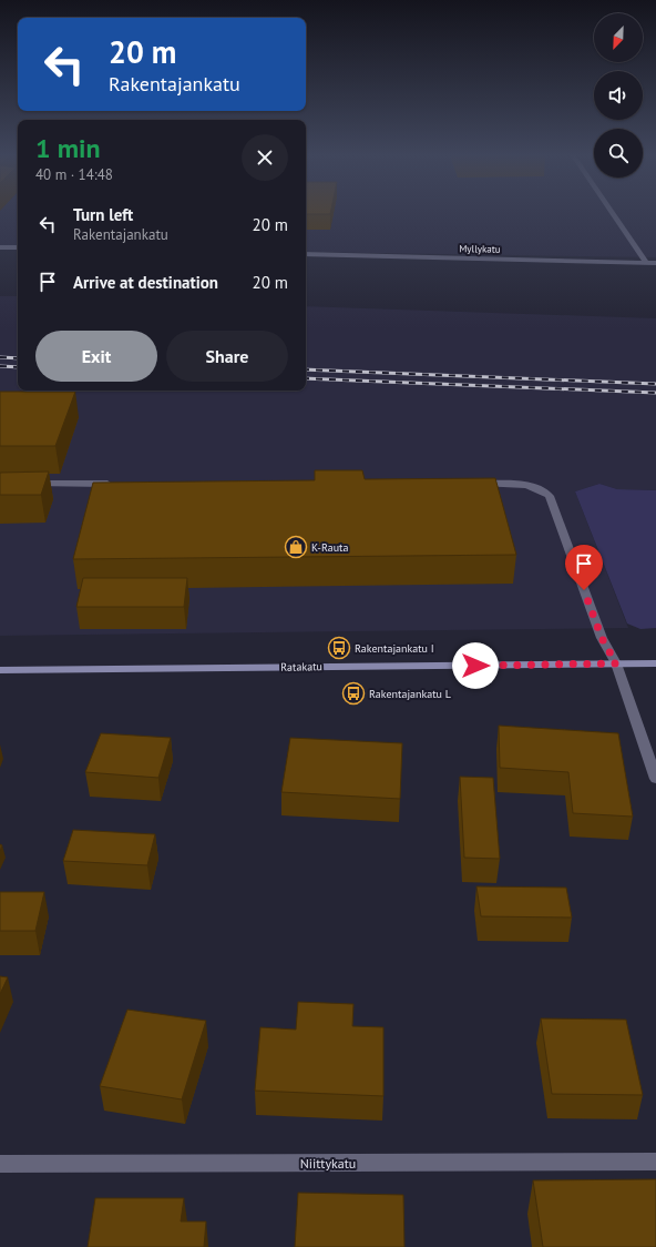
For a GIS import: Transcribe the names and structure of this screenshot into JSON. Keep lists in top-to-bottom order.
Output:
{
  "streets": {
    "main road": ["Ratakatu"],
    "street": ["Myllykatu", "Niittykatu"]
  },
  "places": {
    "shop": ["K-Rauta"],
    "bus stop": ["Rakentajankatu I", "Rakentajankatu L"]
  },
  "north": "bottom left",
  "page": {
    "turn": ["20 m", "Rakentajankatu"],
    "heading": ["1 min", "40 m · 14:48"],
    "list": [
      {
        "name": "Turn left",
        "note": "Rakentajankatu",
        "value": "20 m"
      },
      {
        "name": "Arrive at destination",
        "value": "20 m"
      }
    ],
    "buttons": ["Exit", "Share"]
  }
}
